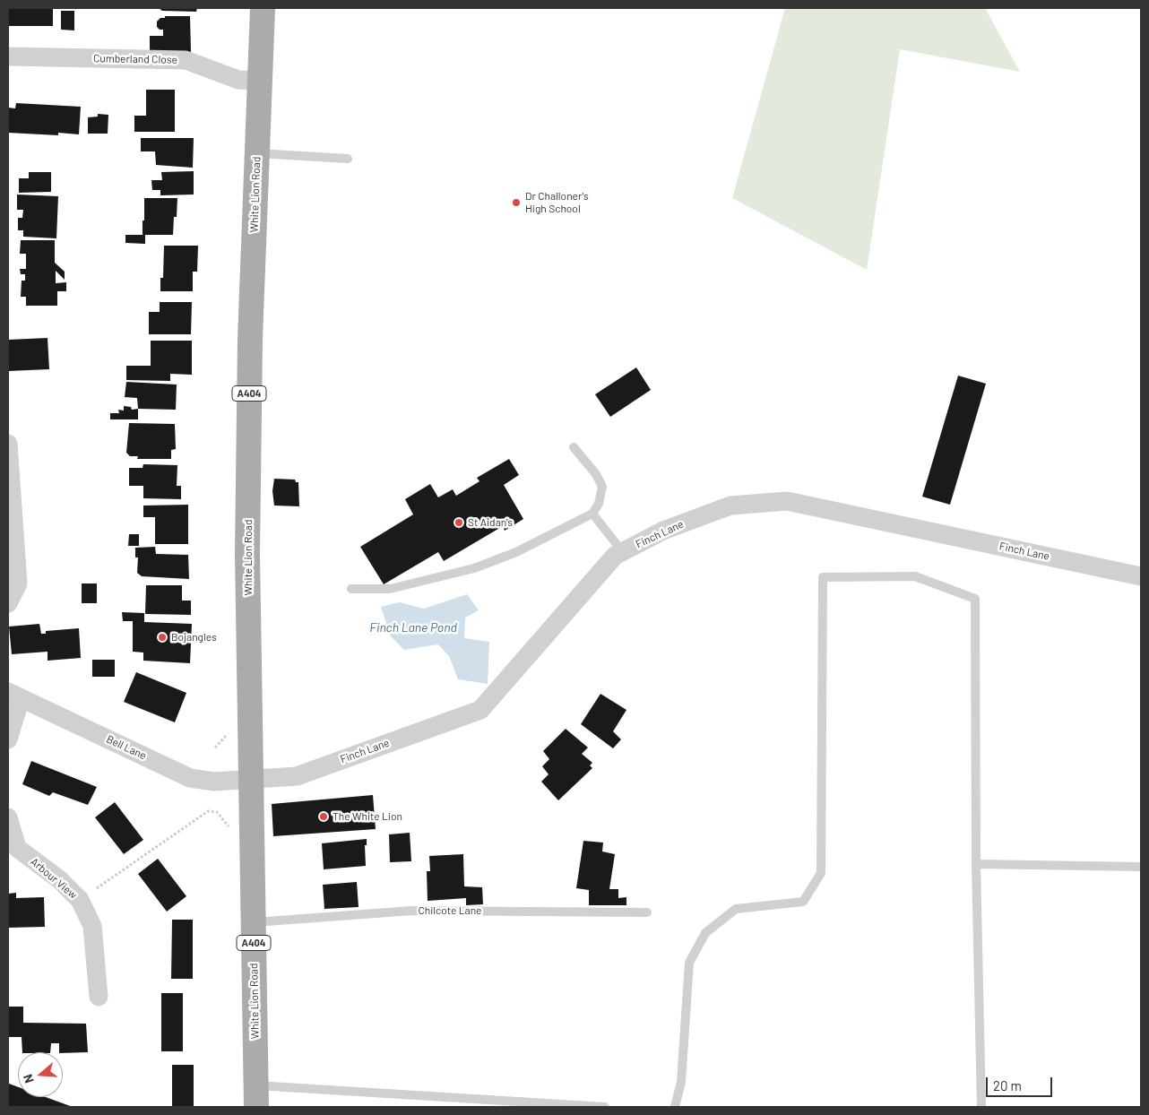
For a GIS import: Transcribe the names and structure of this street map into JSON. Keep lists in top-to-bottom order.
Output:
{
  "streets": {
    "main road": ["White Lion Road", "A404"],
    "street": [
      "Cumberland Close",
      "Finch Lane",
      "Bell Lane",
      "Arbour View"
    ],
    "lane": ["Chilcote Lane"]
  },
  "crossings": [
    ["Cumberland Close", "White Lion Road"],
    ["White Lion Road", "Finch Lane"],
    ["White Lion Road", "Bell Lane"],
    ["White Lion Road", "Chilcote Lane"],
    ["Finch Lane", "Bell Lane"]
  ],
  "water": ["Finch Lane Pond"],
  "places": [
    "Dr Challoner's High School",
    "St Aidan's",
    "Bojangles",
    "The White Lion"
  ],
  "scale_bar": "20 m",
  "north": "left"
}
